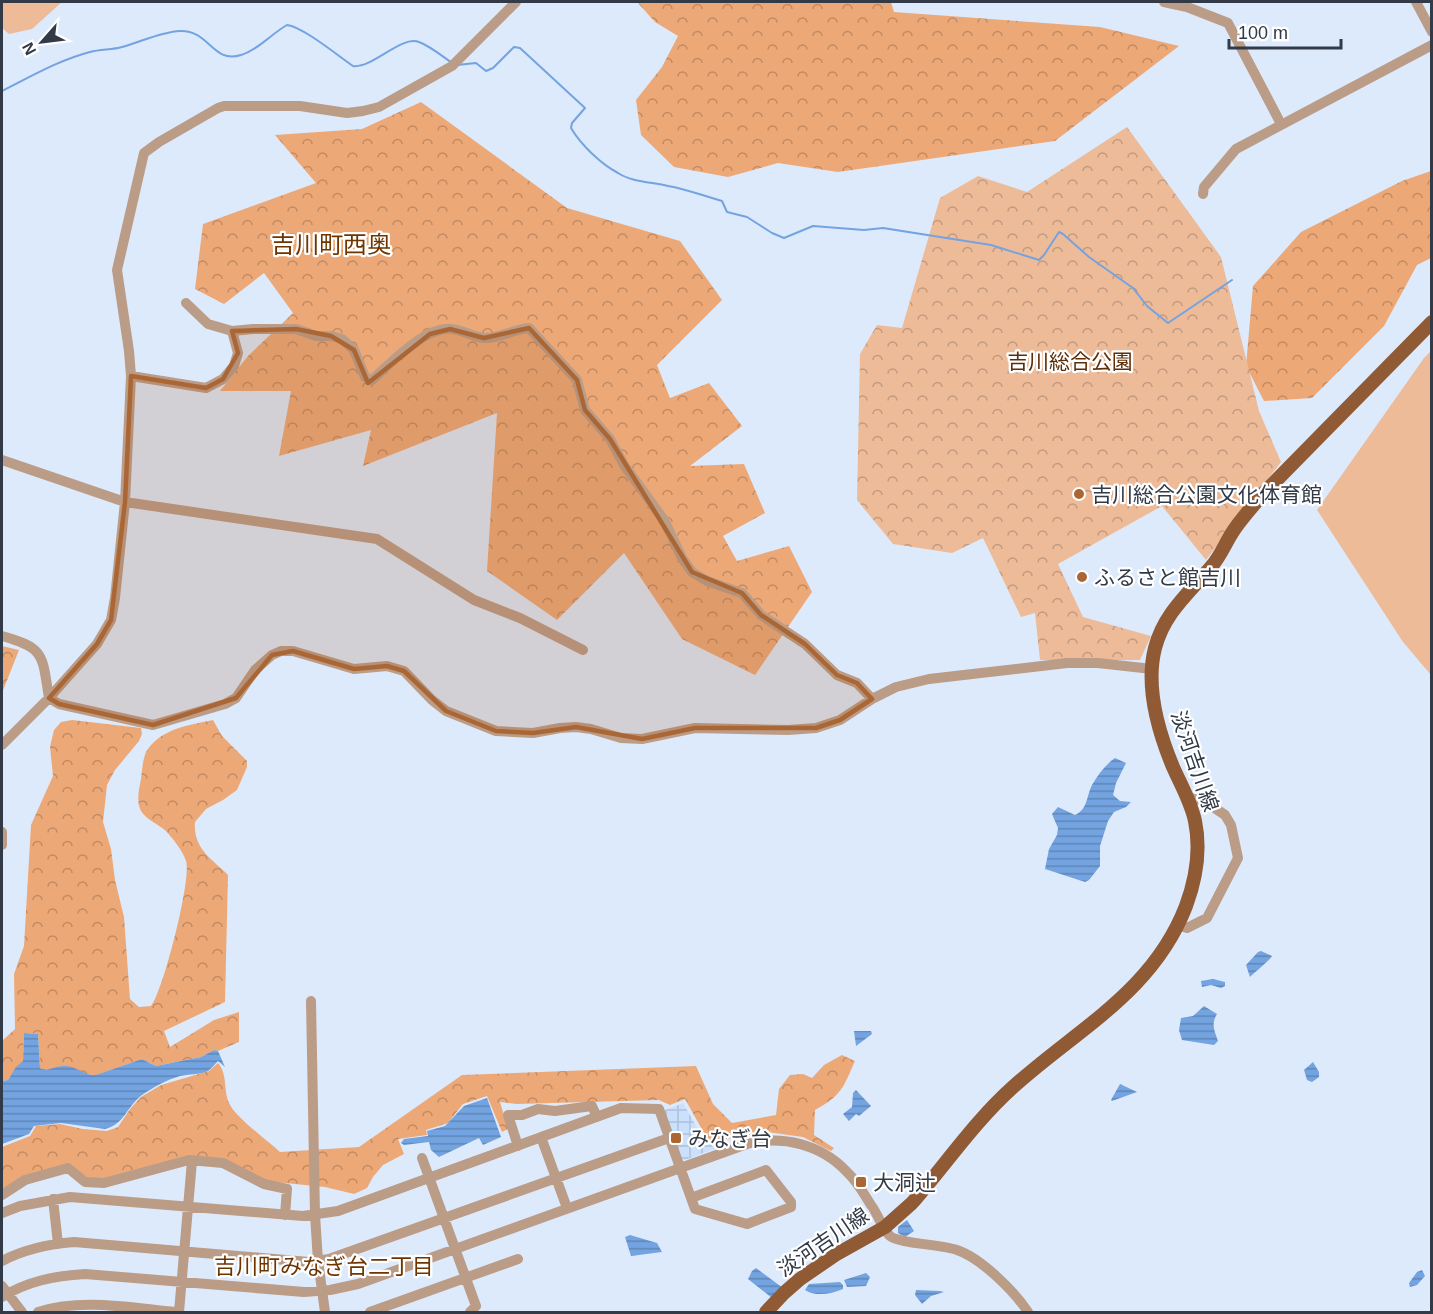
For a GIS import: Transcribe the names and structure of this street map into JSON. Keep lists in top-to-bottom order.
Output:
{
  "streets": {
    "main road": ["淡河吉川線"]
  },
  "districts": ["吉川町西奥", "吉川町みなぎ台二丁目"],
  "parks": ["吉川総合公園"],
  "places": {
    "other": ["吉川総合公園文化体育館", "ふるさと館吉川"],
    "transit": ["みなぎ台", "大洞辻"]
  },
  "scale_bar": "100 m",
  "north": "bottom left"
}
